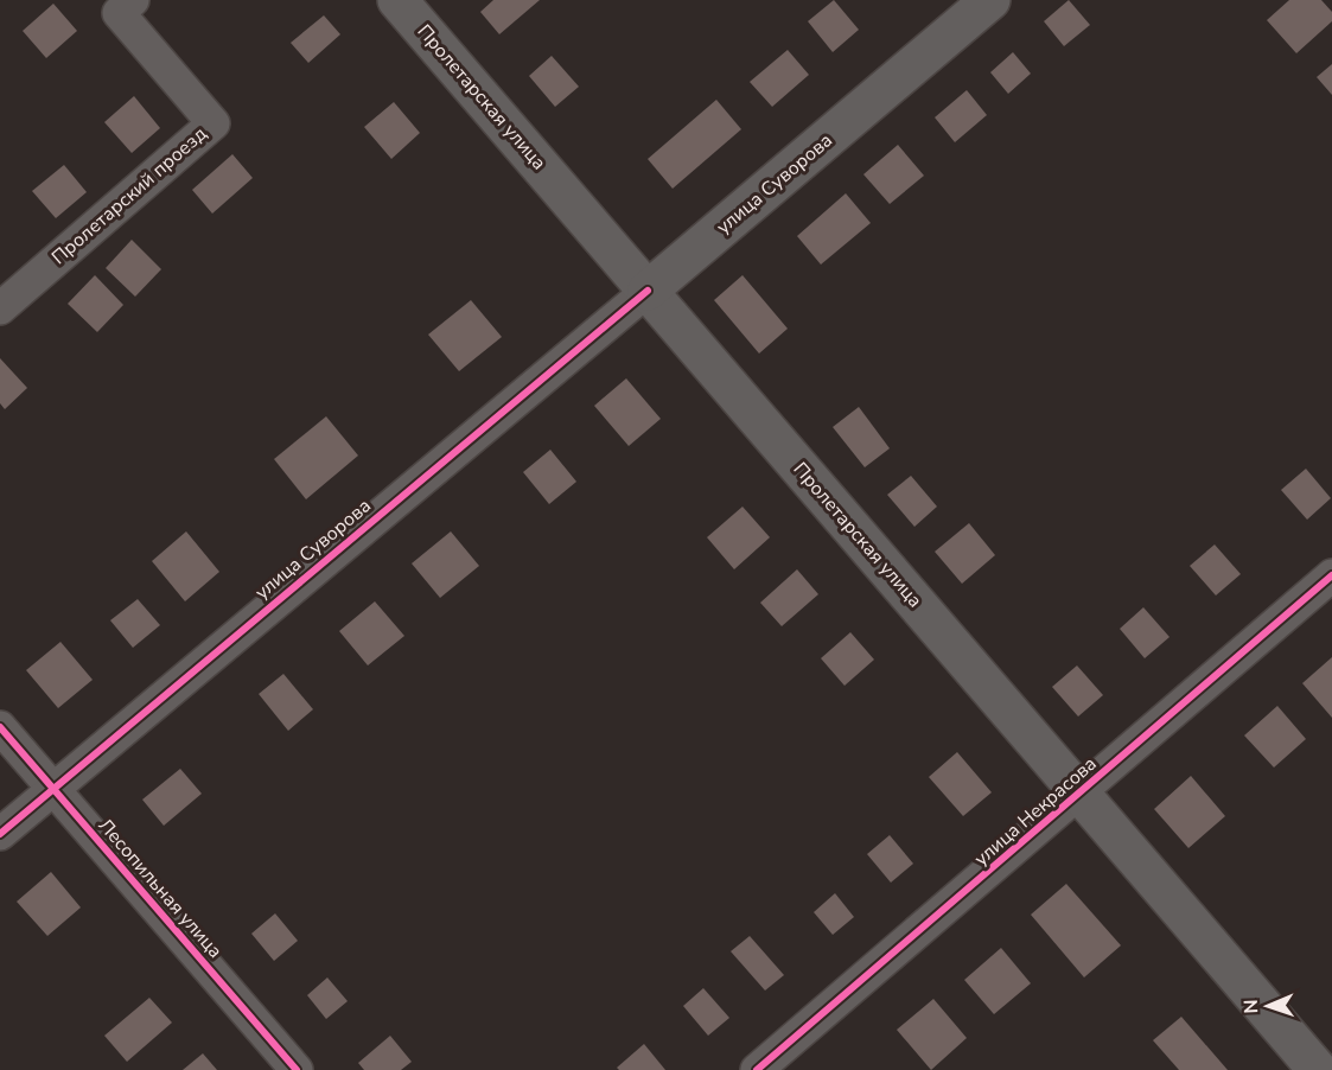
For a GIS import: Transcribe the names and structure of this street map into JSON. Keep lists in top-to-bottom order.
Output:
{
  "streets": {
    "main road": ["Пролетарская улица", "улица Суворова"],
    "street": ["Пролетарский проезд", "улица Некрасова", "Лесопильная улица"]
  },
  "crossings": [
    ["Пролетарская улица", "улица Суворова"],
    ["Пролетарская улица", "улица Некрасова"],
    ["улица Суворова", "Лесопильная улица"]
  ],
  "north": "left"
}
